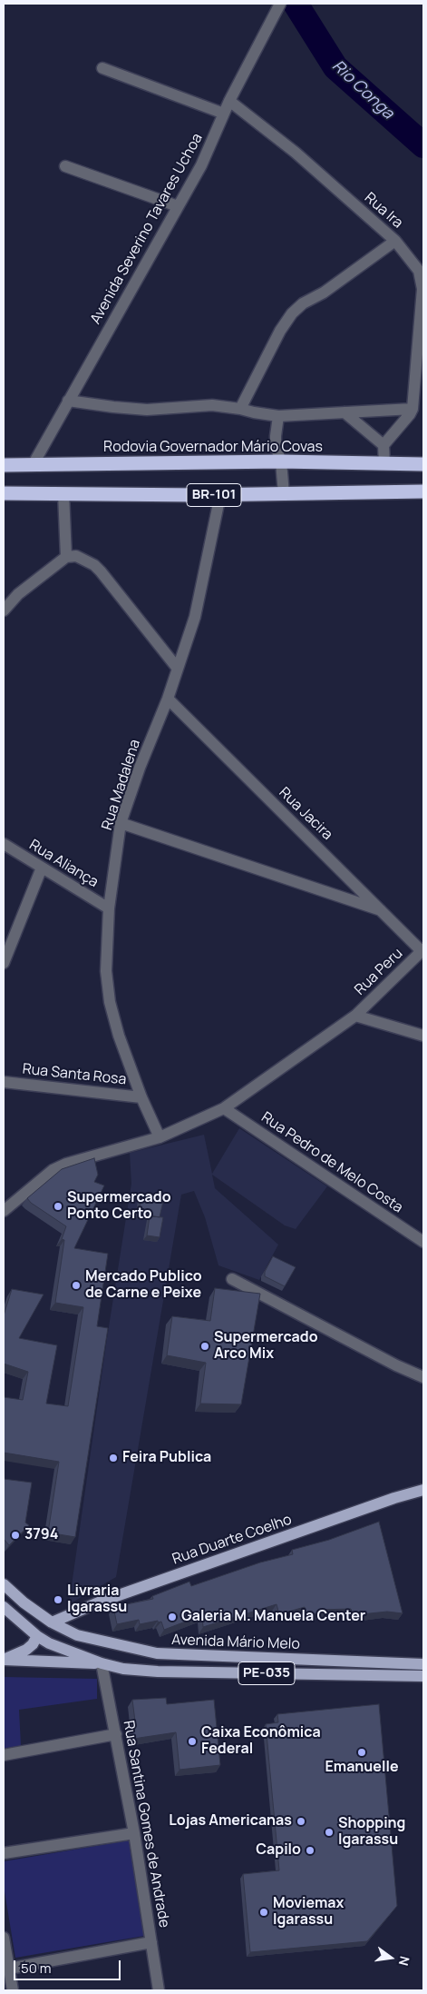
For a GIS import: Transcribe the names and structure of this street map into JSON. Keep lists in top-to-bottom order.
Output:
{
  "streets": {
    "highway": ["Rodovia Governador Mário Covas", "BR-101"],
    "main road": ["Rua Duarte Coelho", "Avenida Mário Melo", "PE-035"],
    "street": [
      "Rua Ira",
      "Avenida Severino Tavares Uchoa",
      "Rua Madalena",
      "Rua Jacira",
      "Rua Aliança",
      "Rua Peru",
      "Rua Santa Rosa",
      "Rua Pedro de Melo Costa",
      "Rua Santina Gomes de Andrade"
    ]
  },
  "crossings": [
    ["Rua Ira", "Avenida Severino Tavares Uchoa"],
    ["Avenida Severino Tavares Uchoa", "Rodovia Governador Mário Covas"],
    ["BR-101", "Rua Madalena"],
    ["Rua Madalena", "Rua Jacira"],
    ["Rua Madalena", "Rua Aliança"],
    ["Rua Madalena", "Rua Peru"],
    ["Rua Madalena", "Rua Santa Rosa"],
    ["Rua Jacira", "Rua Peru"],
    ["Rua Peru", "Rua Pedro de Melo Costa"],
    ["Rua Duarte Coelho", "Avenida Mário Melo"],
    ["Rua Duarte Coelho", "PE-035"],
    ["Avenida Mário Melo", "PE-035"],
    ["Avenida Mário Melo", "Rua Santina Gomes de Andrade"]
  ],
  "water": ["Rio Conga"],
  "places": [
    "Supermercado Ponto Certo",
    "Mercado Publico de Carne e Peixe",
    "Supermercado Arco Mix",
    "Feira Publica",
    "3794",
    "Livraria Igarassu",
    "Galeria M. Manuela Center",
    "Caixa Econômica Federal",
    "Emanuelle",
    "Lojas Americanas",
    "Shopping Igarassu",
    "Capilo",
    "Moviemax Igarassu"
  ],
  "scale_bar": "50 m",
  "north": "right"
}
